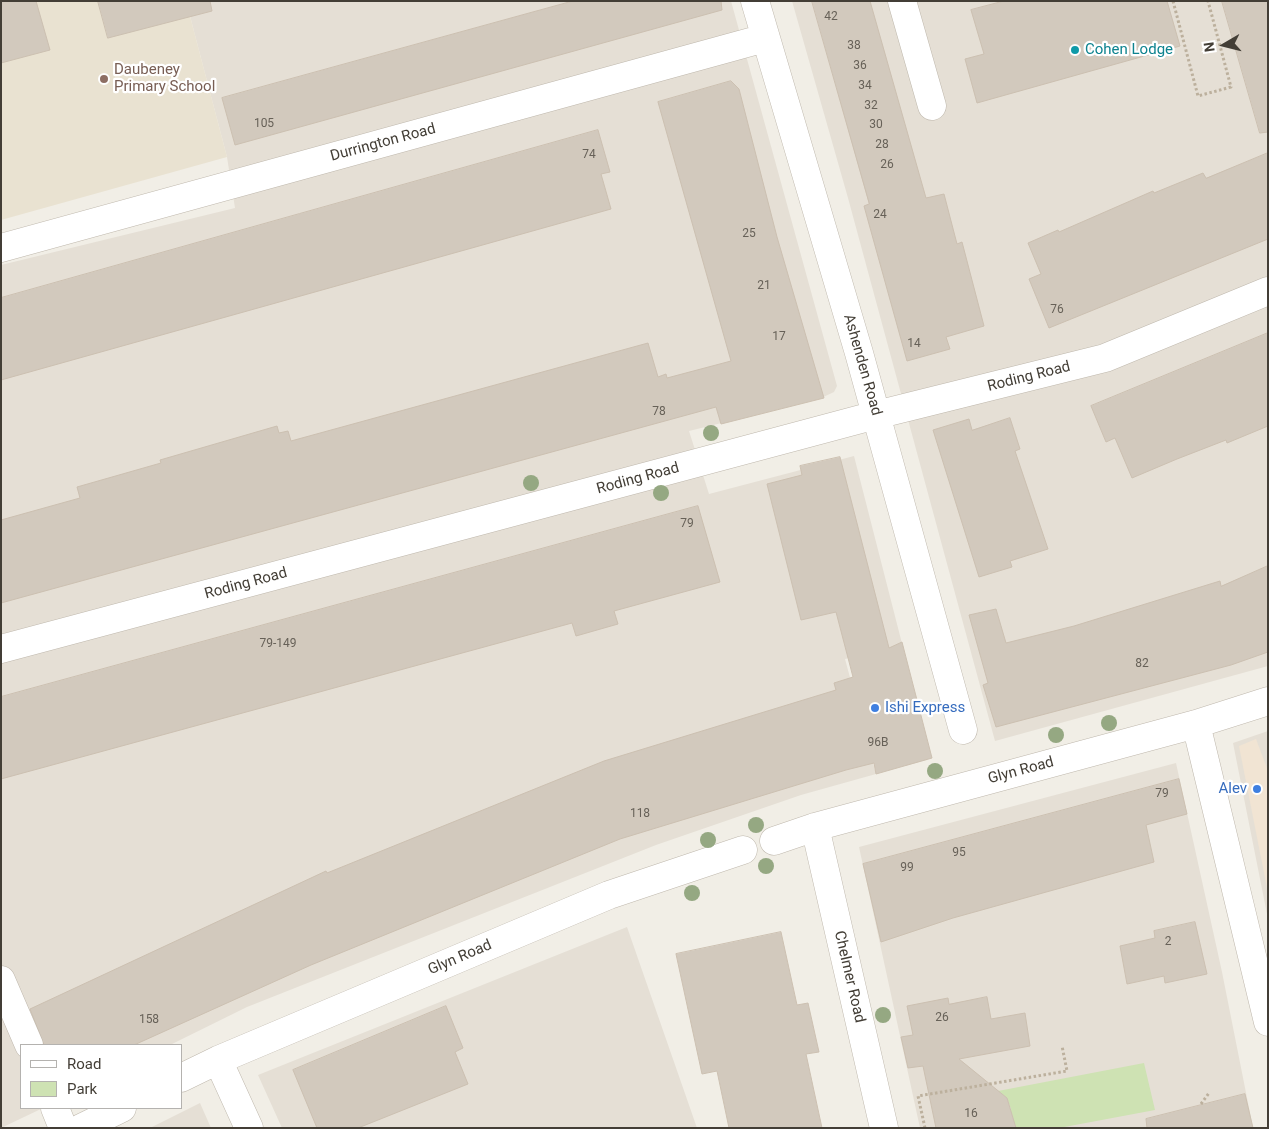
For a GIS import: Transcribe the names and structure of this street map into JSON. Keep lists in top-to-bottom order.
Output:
{
  "streets": {
    "street": [
      "Durrington Road",
      "Ashenden Road",
      "Roding Road",
      "Glyn Road",
      "Chelmer Road"
    ]
  },
  "crossings": [
    ["Durrington Road", "Ashenden Road"],
    ["Ashenden Road", "Roding Road"],
    ["Glyn Road", "Chelmer Road"]
  ],
  "places": [
    "Cohen Lodge",
    "Daubeney Primary School",
    "Ishi Express",
    "Alev"
  ],
  "house_numbers": [
    "42",
    "38",
    "36",
    "34",
    "32",
    "105",
    "30",
    "28",
    "74",
    "26",
    "24",
    "25",
    "21",
    "76",
    "17",
    "14",
    "78",
    "79",
    "79-149",
    "82",
    "96B",
    "79",
    "118",
    "95",
    "99",
    "2",
    "26",
    "158",
    "16"
  ],
  "legend": ["Road", "Park"],
  "north": "left"
}
